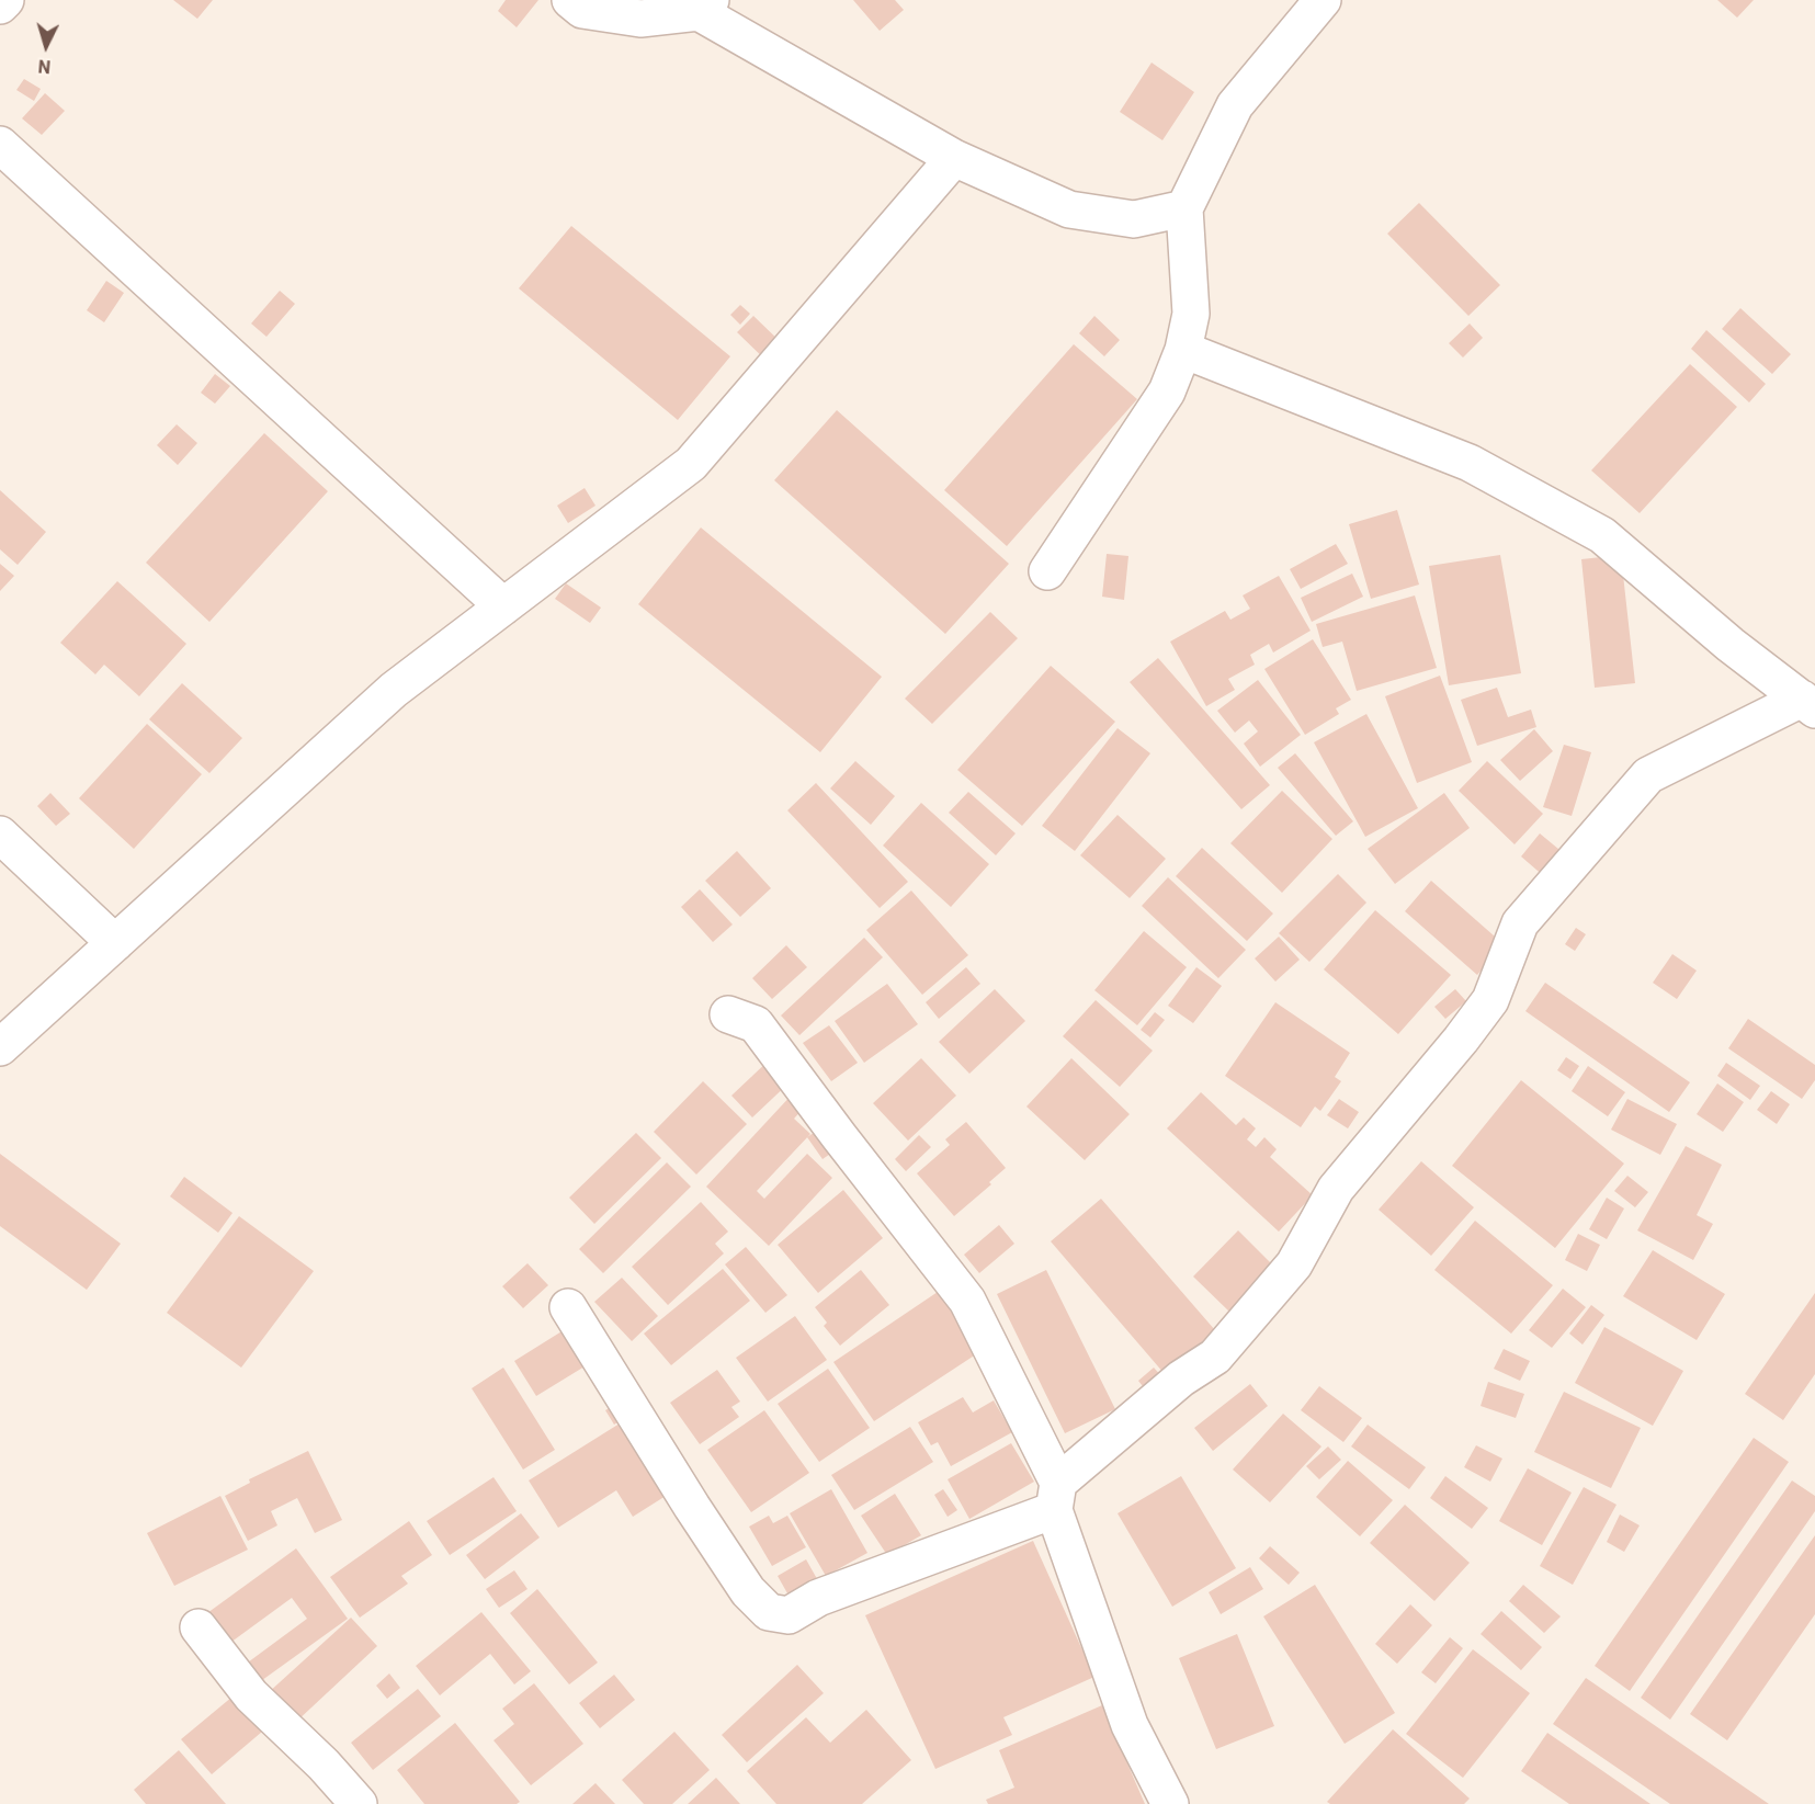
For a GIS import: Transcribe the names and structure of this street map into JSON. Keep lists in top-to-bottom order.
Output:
{
  "north": "bottom"
}
